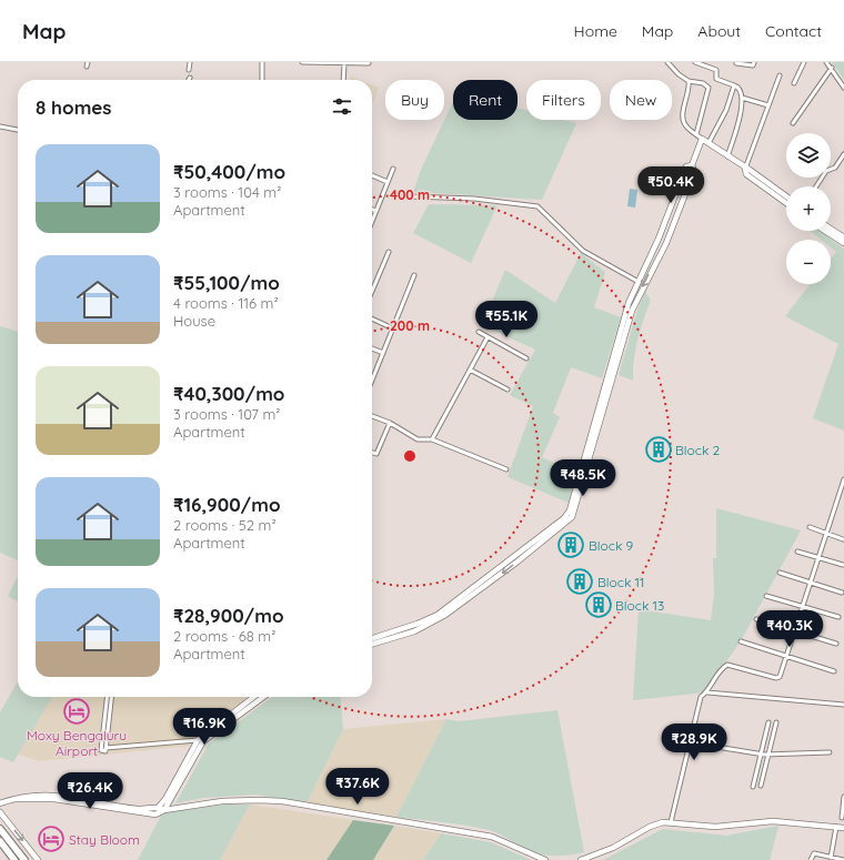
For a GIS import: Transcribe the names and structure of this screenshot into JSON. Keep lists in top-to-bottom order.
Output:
{
  "places": {
    "building": [
      "Block 2",
      "Block 9",
      "Block 11",
      "Block 13"
    ],
    "hotel": ["Moxy Bengaluru Airport", "Stay Bloom"]
  },
  "page": {
    "header": "Map",
    "nav": [
      "Home",
      "Map",
      "About",
      "Contact"
    ],
    "chip": [
      "Buy",
      "Rent",
      "Filters",
      "New"
    ],
    "heading": "8 homes",
    "map_buttons": ["+", "−"],
    "list": [
      {
        "name": "₹50,400/mo",
        "note": "3 rooms · 104 m² · Apartment"
      },
      {
        "name": "₹55,100/mo",
        "note": "4 rooms · 116 m² · House"
      },
      {
        "name": "₹40,300/mo",
        "note": "3 rooms · 107 m² · Apartment"
      },
      {
        "name": "₹16,900/mo",
        "note": "2 rooms · 52 m² · Apartment"
      },
      {
        "name": "₹28,900/mo",
        "note": "2 rooms · 68 m² · Apartment"
      }
    ],
    "price": [
      "₹50.4K",
      "₹55.1K",
      "₹48.5K",
      "₹40.3K",
      "₹16.9K",
      "₹28.9K",
      "₹37.6K",
      "₹26.4K"
    ]
  },
  "rings": ["400 m", "200 m"]
}
